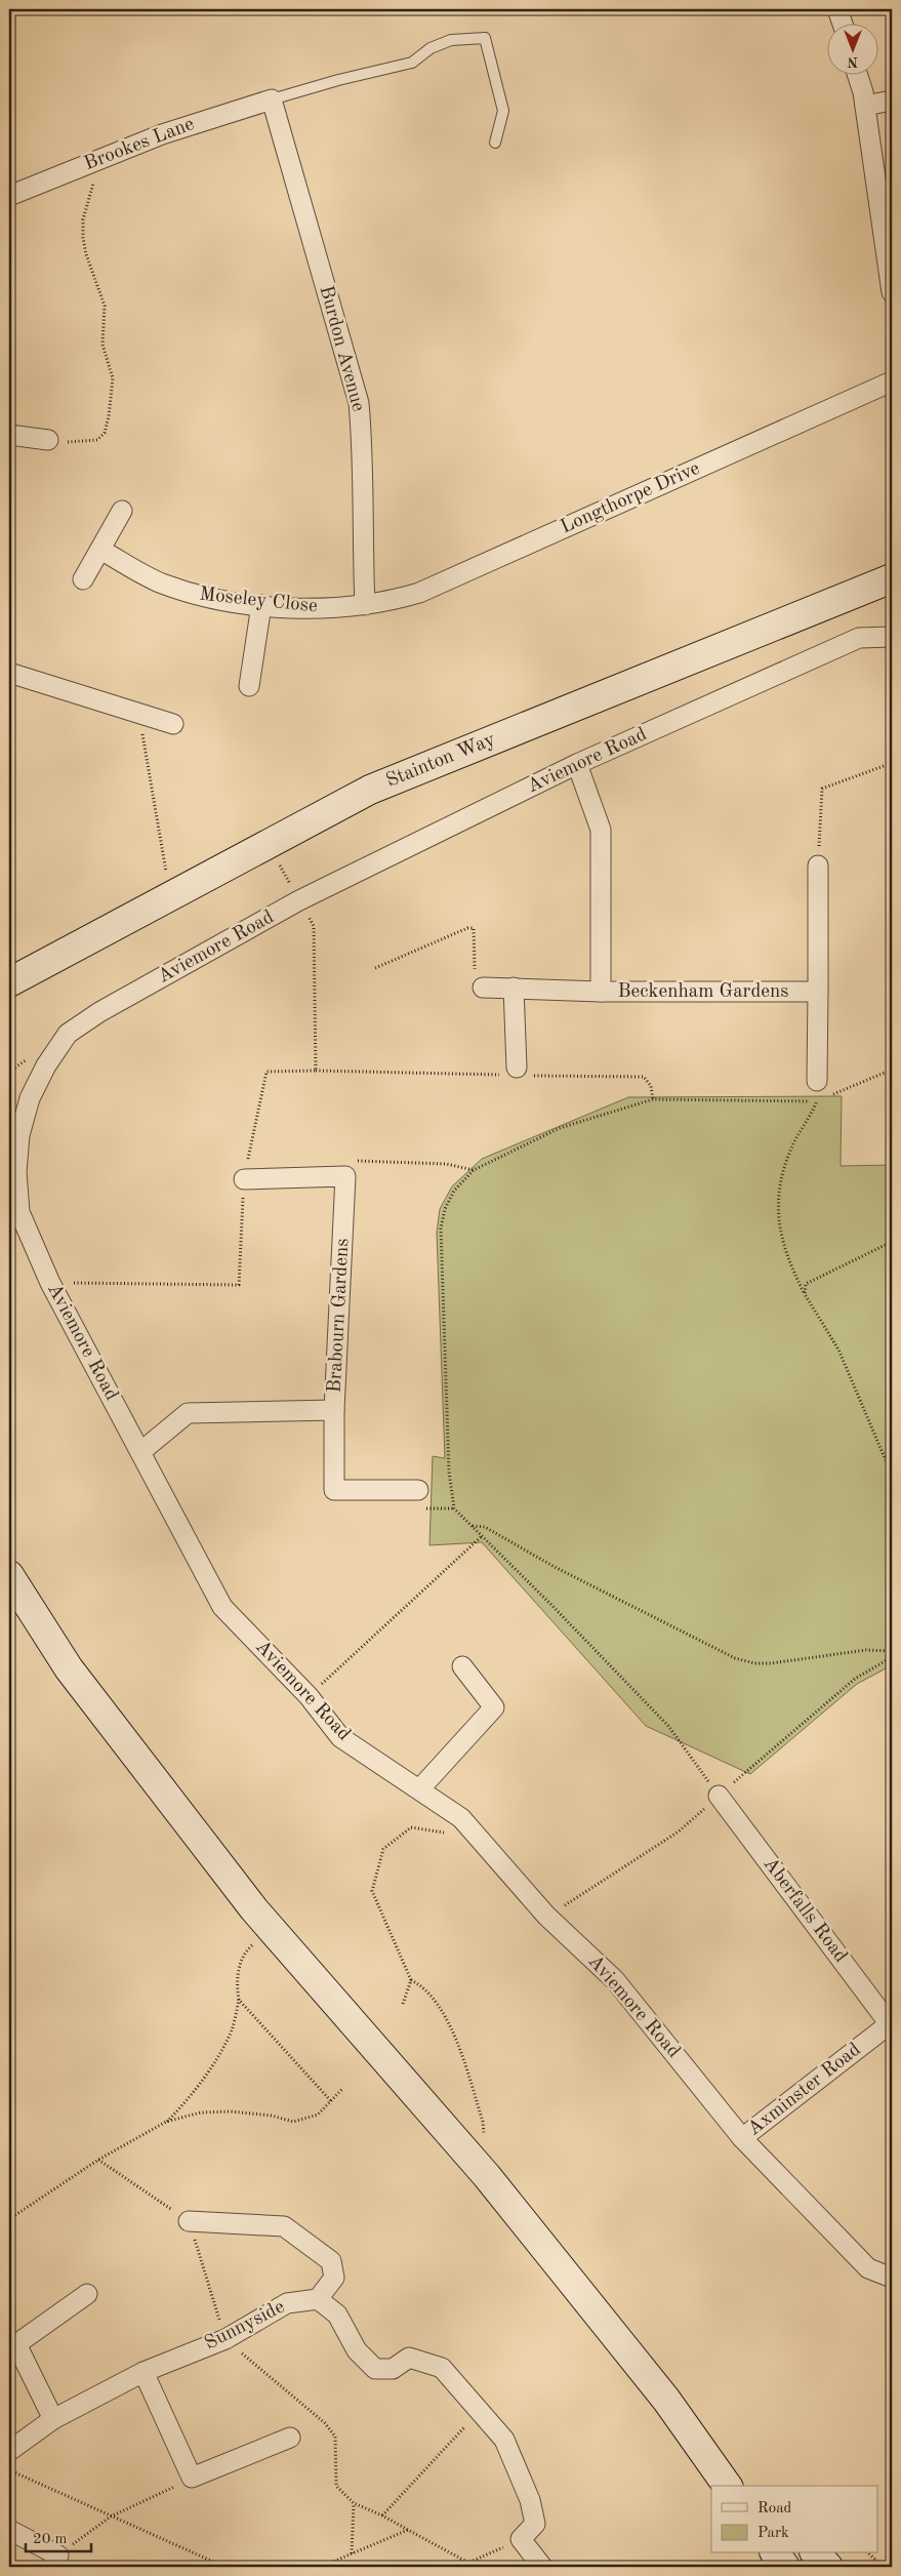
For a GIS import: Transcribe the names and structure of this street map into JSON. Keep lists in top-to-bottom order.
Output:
{
  "streets": {
    "main road": ["Stainton Way"],
    "street": [
      "Brookes Lane",
      "Burdon Avenue",
      "Longthorpe Drive",
      "Moseley Close",
      "Aviemore Road",
      "Beckenham Gardens",
      "Brabourn Gardens",
      "Aberfalls Road",
      "Axminster Road",
      "Sunnyside"
    ]
  },
  "crossings": [
    ["Brookes Lane", "Burdon Avenue"],
    ["Burdon Avenue", "Longthorpe Drive"],
    ["Burdon Avenue", "Moseley Close"],
    ["Longthorpe Drive", "Moseley Close"],
    ["Aviemore Road", "Beckenham Gardens"],
    ["Aviemore Road", "Brabourn Gardens"],
    ["Aviemore Road", "Axminster Road"],
    ["Aberfalls Road", "Axminster Road"]
  ],
  "legend": ["Road", "Park"],
  "scale_bar": "20 m",
  "north": "bottom"
}
